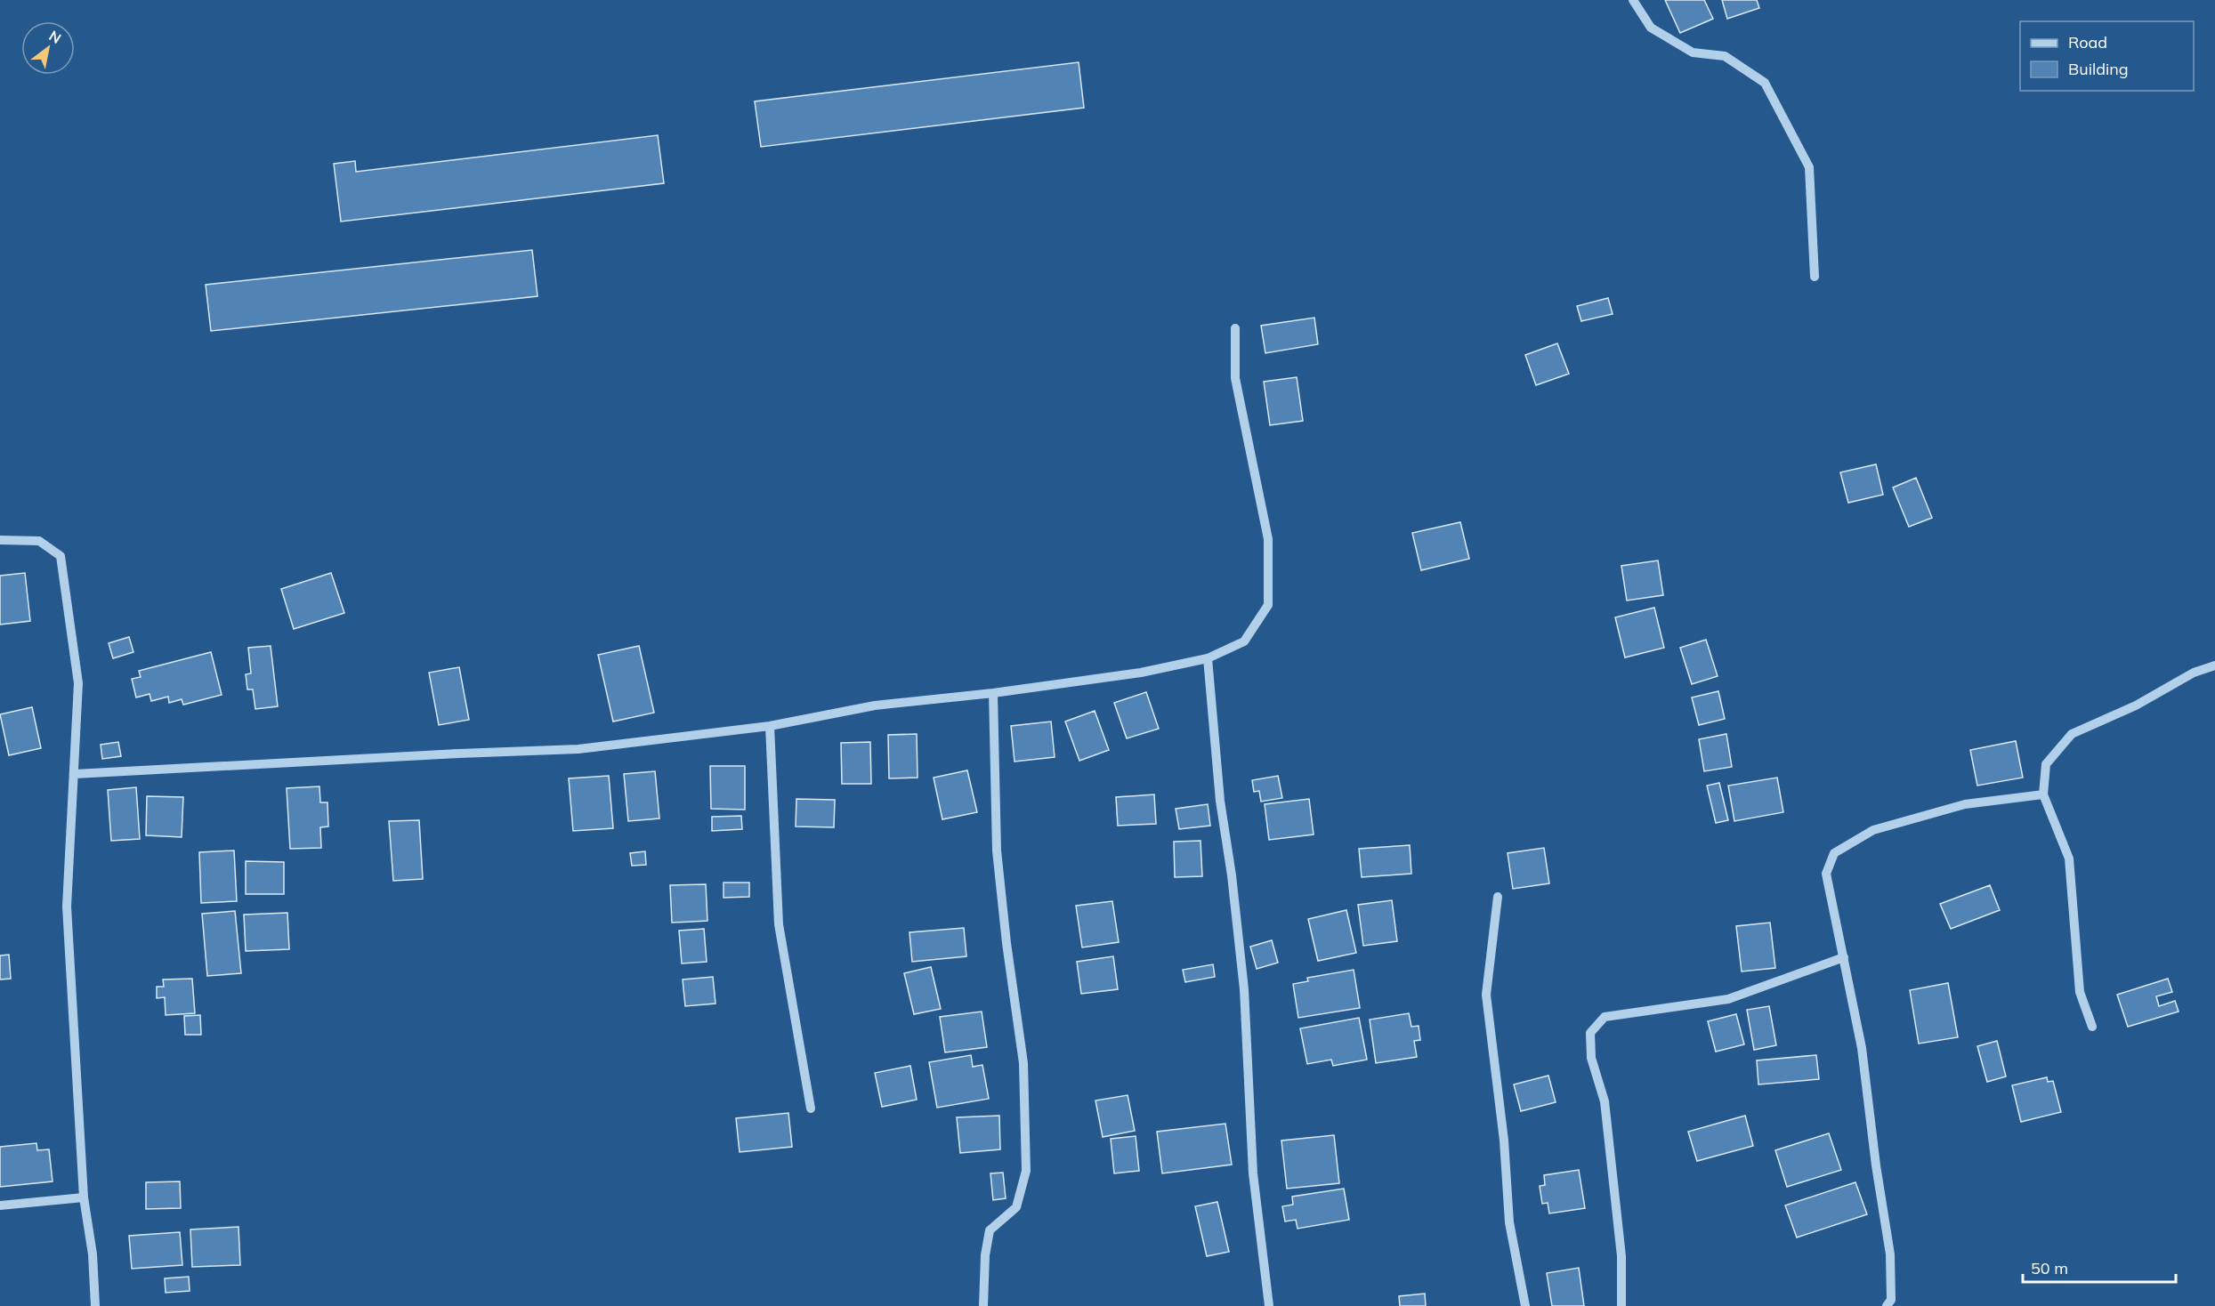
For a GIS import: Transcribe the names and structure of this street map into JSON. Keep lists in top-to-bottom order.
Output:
{
  "legend": ["Road", "Building"],
  "scale_bar": "50 m",
  "north": "top right"
}
